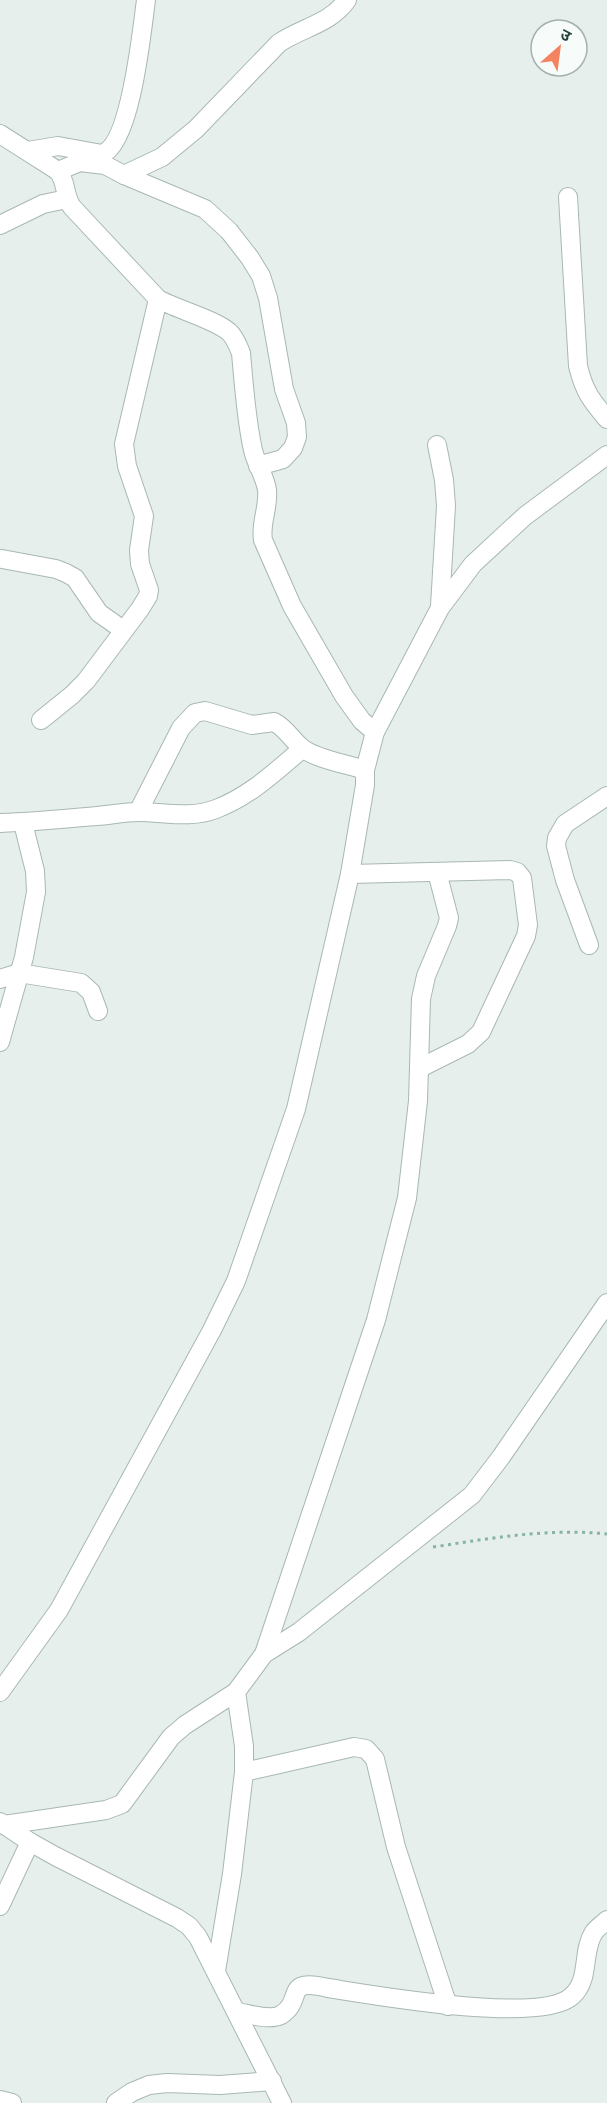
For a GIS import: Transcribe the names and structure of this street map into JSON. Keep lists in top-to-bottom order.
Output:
{
  "north": "top right"
}
